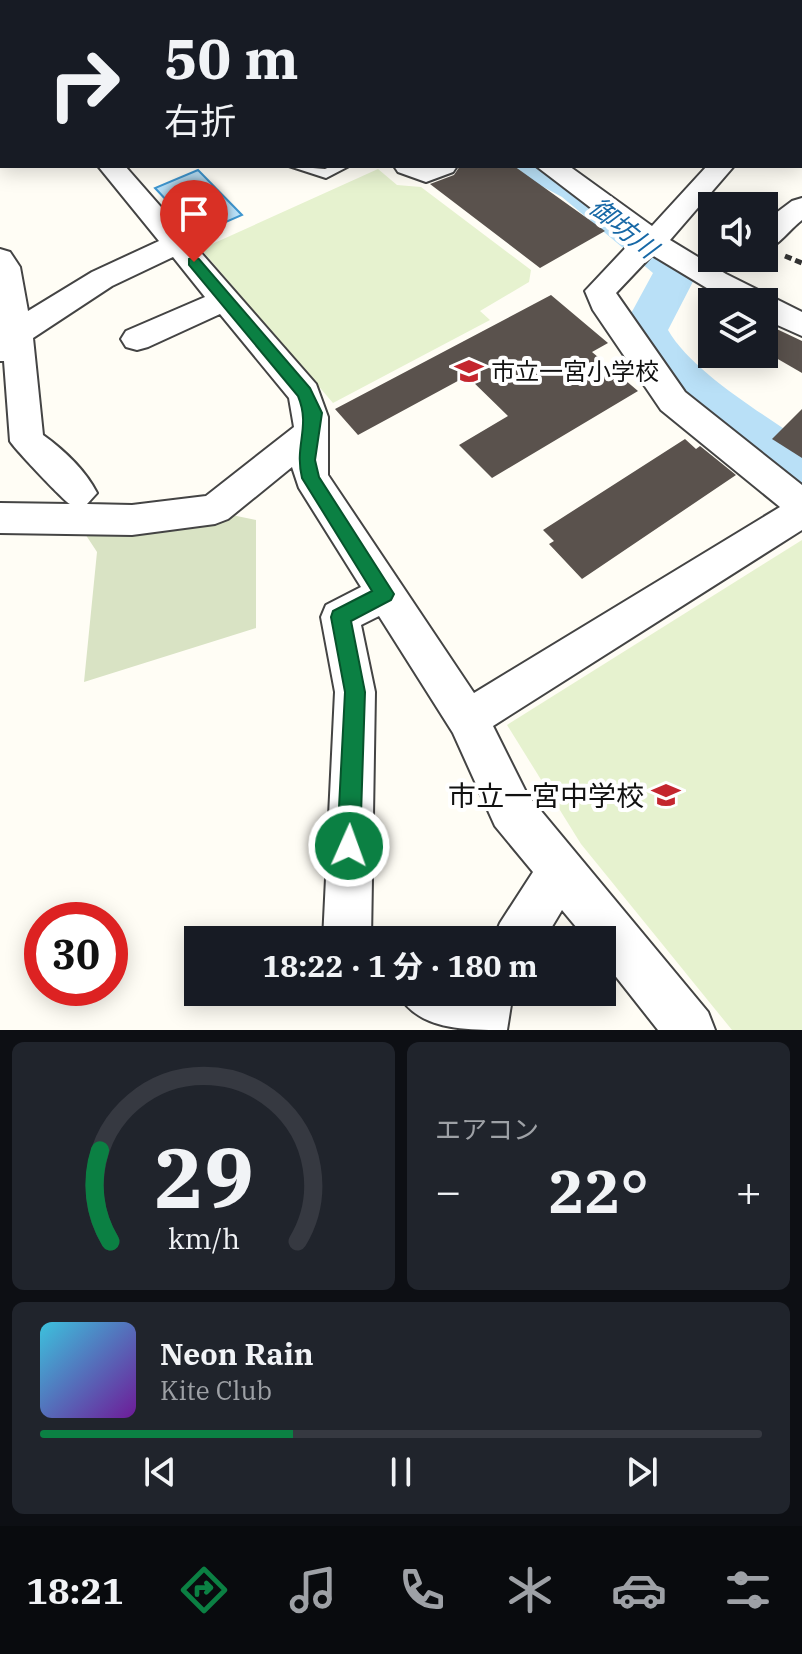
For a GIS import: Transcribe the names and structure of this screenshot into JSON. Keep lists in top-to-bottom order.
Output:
{
  "water": ["御坊川"],
  "places": {
    "school or university": ["市立一宮小学校", "市立一宮中学校"]
  },
  "page": {
    "turn": ["50 m", "右折"],
    "limit": "30",
    "trip": "18:22 · 1 分 · 180 m",
    "tile": "エアコン",
    "heat": ["−", "22°", "+"],
    "song": ["Neon Rain", "Kite Club"],
    "tabs": "18:21",
    "gauge": ["29", "km/h"]
  }
}
